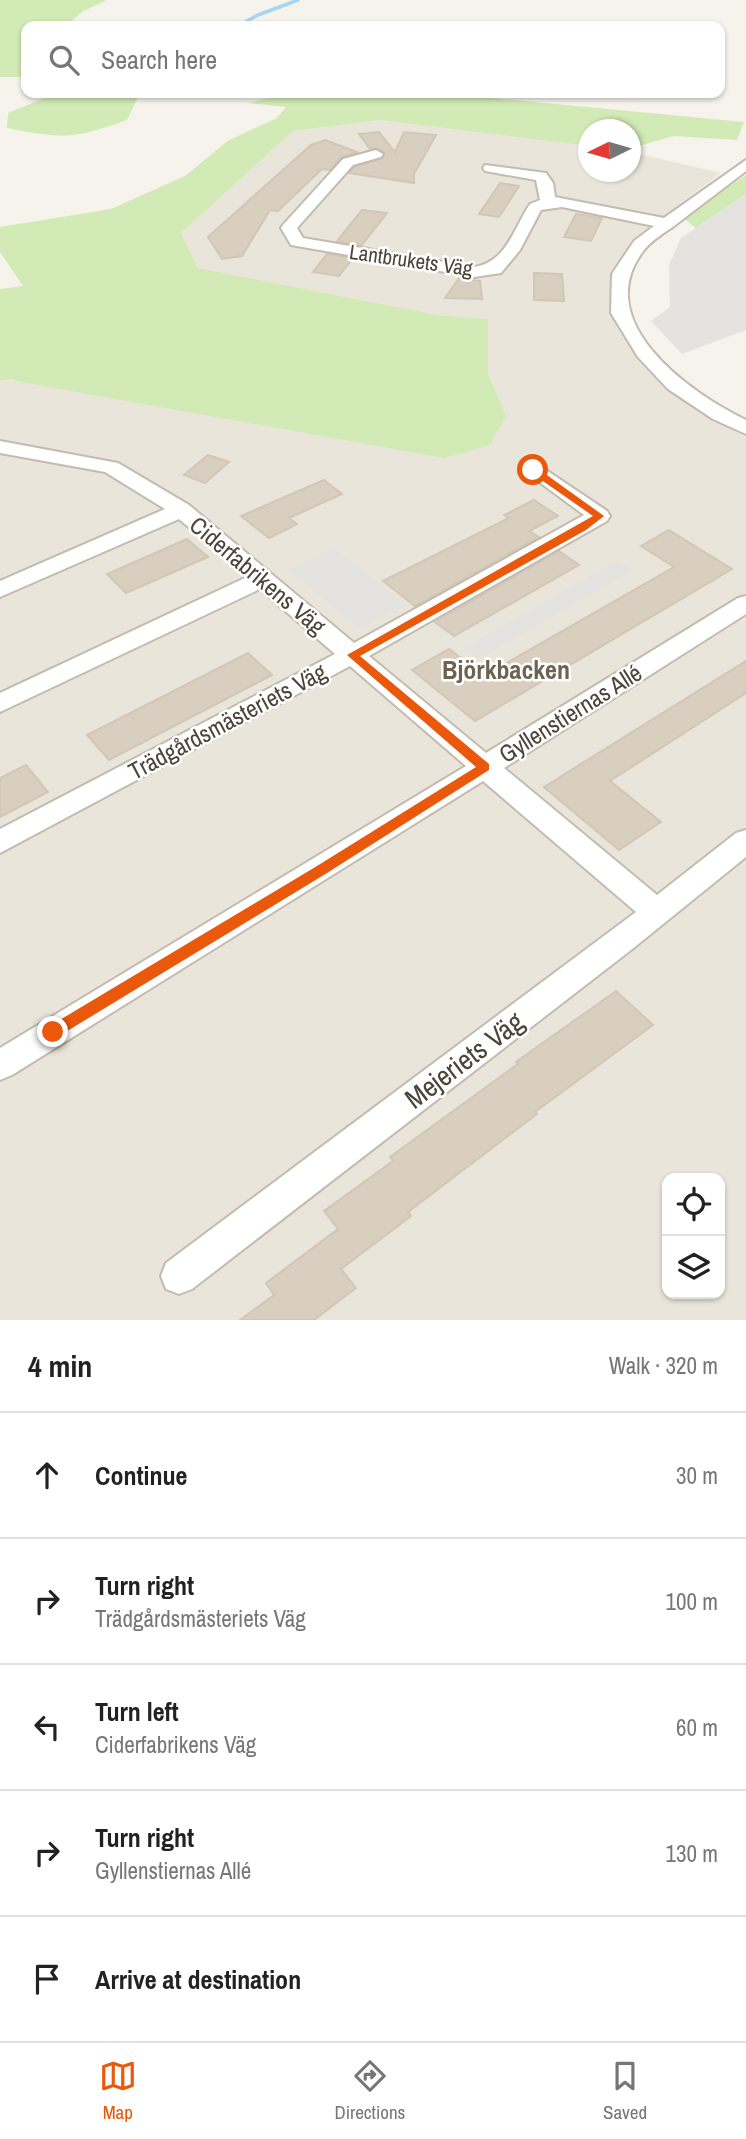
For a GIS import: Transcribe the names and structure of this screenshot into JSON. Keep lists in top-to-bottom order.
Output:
{
  "streets": {
    "street": [
      "Lantbrukets Väg",
      "Ciderfabrikens Väg",
      "Gyllenstiernas Allé",
      "Trädgårdsmästeriets Väg",
      "Mejeriets Väg"
    ]
  },
  "crossings": [
    ["Ciderfabrikens Väg", "Gyllenstiernas Allé"],
    ["Ciderfabrikens Väg", "Trädgårdsmästeriets Väg"],
    ["Ciderfabrikens Väg", "Mejeriets Väg"]
  ],
  "districts": ["Björkbacken"],
  "north": "left",
  "page": {
    "search": "Search here",
    "heading": ["4 min", "Walk · 320 m"],
    "list": [
      ["Continue", "30 m"],
      ["Turn right", "Trädgårdsmästeriets Väg", "100 m"],
      ["Turn left", "Ciderfabrikens Väg", "60 m"],
      ["Turn right", "Gyllenstiernas Allé", "130 m"],
      "Arrive at destination"
    ],
    "nav": ["Map", "Directions", "Saved"]
  }
}
